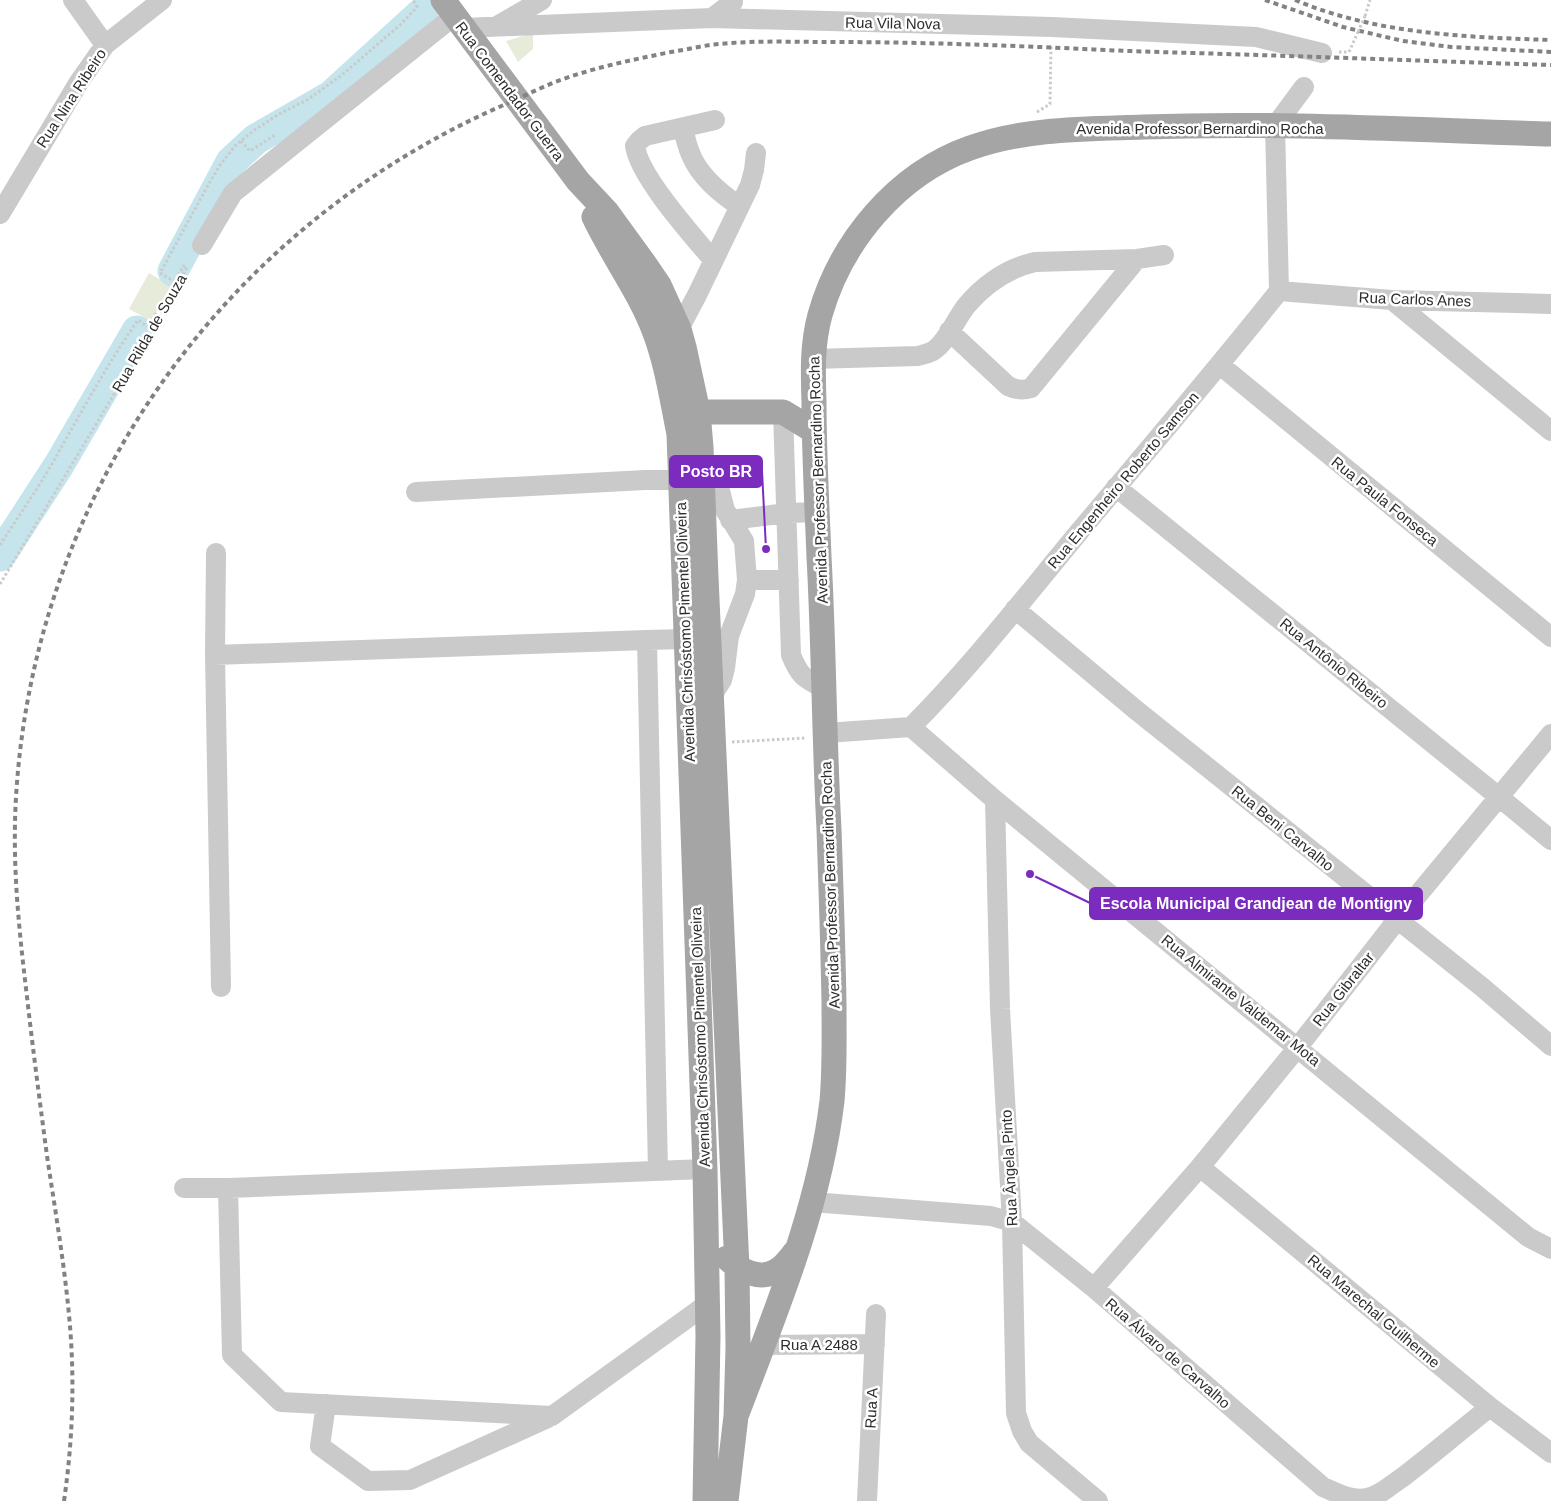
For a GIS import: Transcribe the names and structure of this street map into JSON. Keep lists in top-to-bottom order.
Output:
{
  "streets": {
    "main road": ["Rua Comendador Guerra", "Avenida Professor Bernardino Rocha", "Avenida Chrisóstomo Pimentel Oliveira"],
    "street": [
      "Rua Vila Nova",
      "Rua Nina Ribeiro",
      "Rua Carlos Anes",
      "Rua Engenheiro Roberto Samson",
      "Rua Paula Fonseca",
      "Rua Antônio Ribeiro",
      "Rua Beni Carvalho",
      "Rua Gibraltar",
      "Rua Almirante Valdemar Mota",
      "Rua Ângela Pinto",
      "Rua Marechal Guilherme",
      "Rua A 2488",
      "Rua Álvaro de Carvalho",
      "Rua A"
    ],
    "path": ["Rua Rilda de Souza"]
  },
  "crossings": [
    ["Rua Vila Nova", "Rua Comendador Guerra"],
    ["Rua Comendador Guerra", "Avenida Chrisóstomo Pimentel Oliveira"],
    ["Avenida Professor Bernardino Rocha", "Avenida Chrisóstomo Pimentel Oliveira"],
    ["Avenida Professor Bernardino Rocha", "Rua A 2488"],
    ["Avenida Professor Bernardino Rocha", "Rua Álvaro de Carvalho"],
    ["Rua Carlos Anes", "Rua Engenheiro Roberto Samson"],
    ["Rua Engenheiro Roberto Samson", "Rua Paula Fonseca"],
    ["Rua Engenheiro Roberto Samson", "Rua Antônio Ribeiro"],
    ["Rua Engenheiro Roberto Samson", "Rua Beni Carvalho"],
    ["Rua Engenheiro Roberto Samson", "Rua Almirante Valdemar Mota"],
    ["Rua Antônio Ribeiro", "Rua Gibraltar"],
    ["Rua Beni Carvalho", "Rua Gibraltar"],
    ["Rua Gibraltar", "Rua Almirante Valdemar Mota"],
    ["Rua Gibraltar", "Rua Marechal Guilherme"],
    ["Rua Gibraltar", "Rua Álvaro de Carvalho"],
    ["Rua Almirante Valdemar Mota", "Rua Ângela Pinto"],
    ["Rua Ângela Pinto", "Rua Álvaro de Carvalho"],
    ["Rua Marechal Guilherme", "Rua Álvaro de Carvalho"],
    ["Rua A 2488", "Rua A"]
  ],
  "places": ["Posto BR", "Escola Municipal Grandjean de Montigny"]
}
